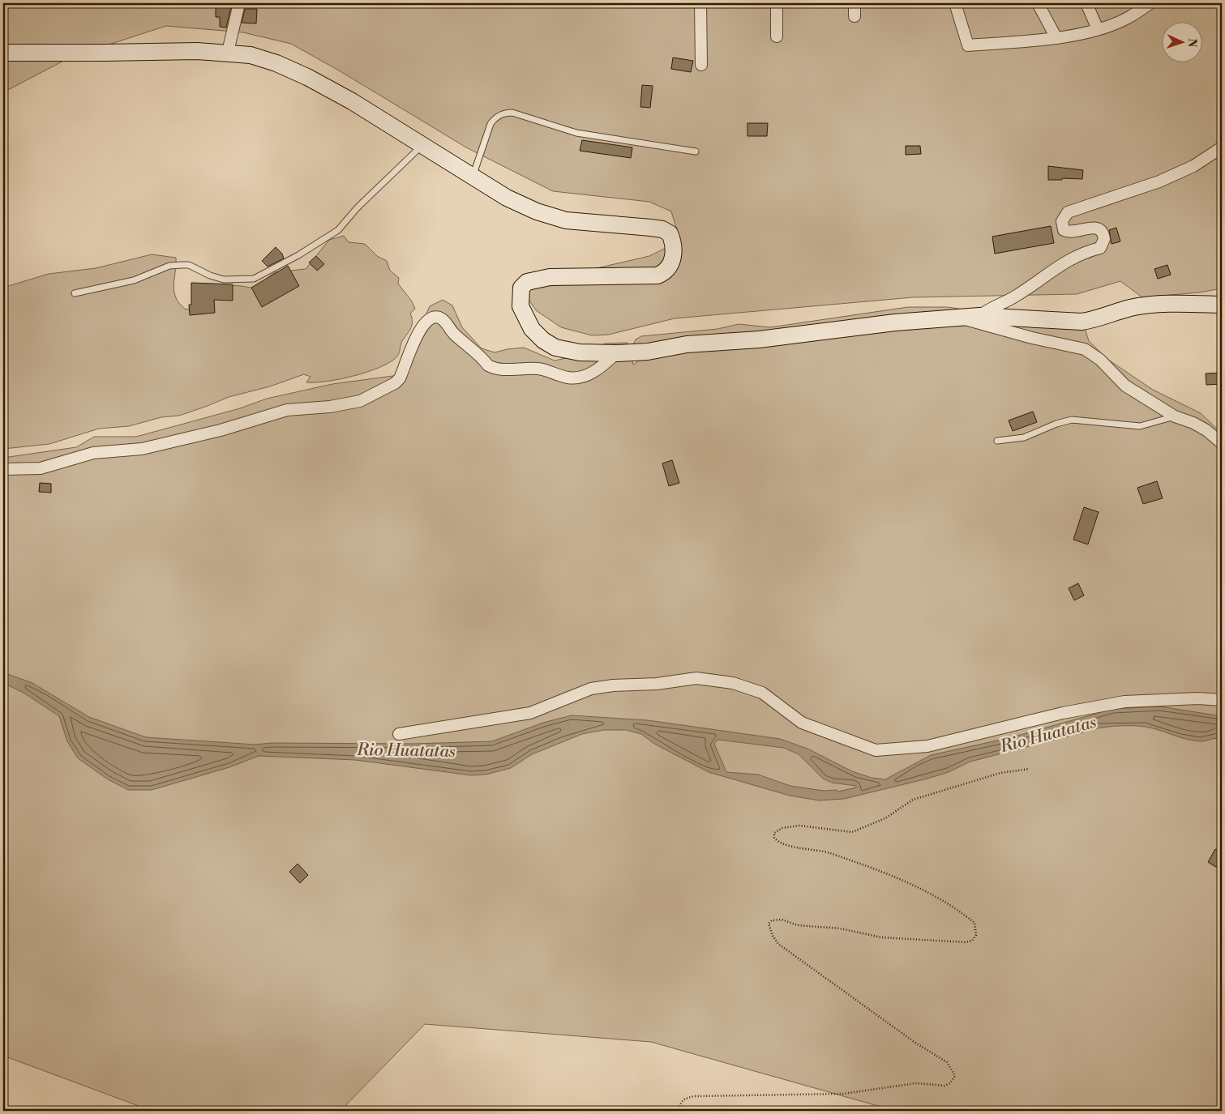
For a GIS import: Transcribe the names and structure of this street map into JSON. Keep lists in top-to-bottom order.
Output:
{
  "water": ["Rio Huatatas"],
  "north": "right"
}
